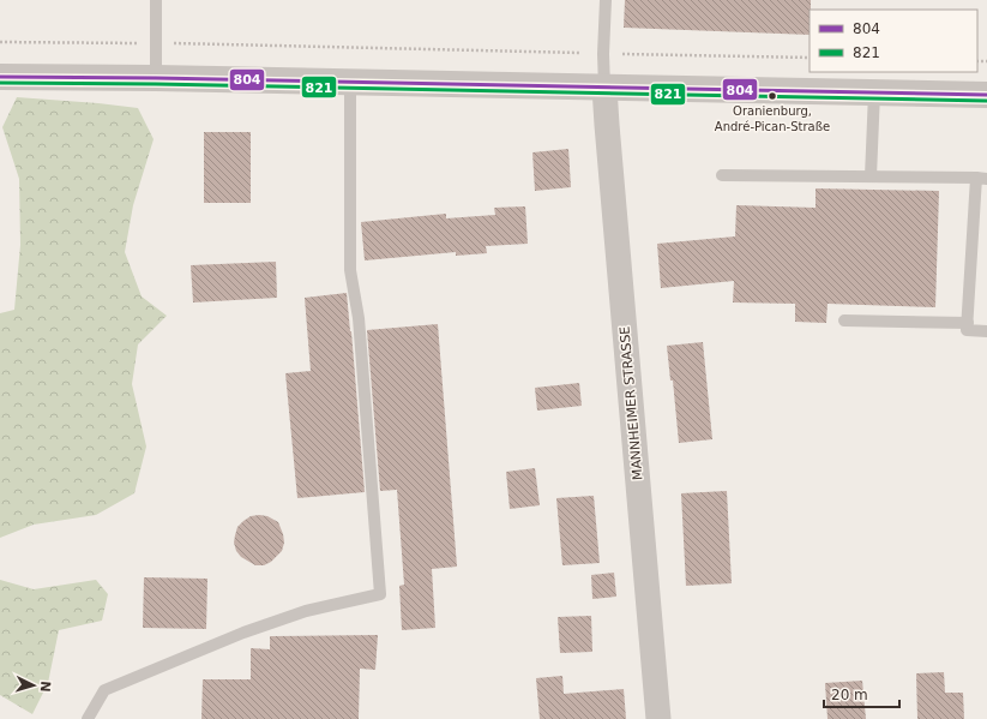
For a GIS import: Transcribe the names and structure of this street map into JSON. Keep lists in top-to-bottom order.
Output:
{
  "streets": {
    "street": ["MANNHEIMER STRASSE"]
  },
  "places": ["Oranienburg, André-Pican-Straße"],
  "lines": ["transit line 804", "transit line 821"],
  "legend": ["804", "821"],
  "scale_bar": "20 m",
  "north": "right"
}
